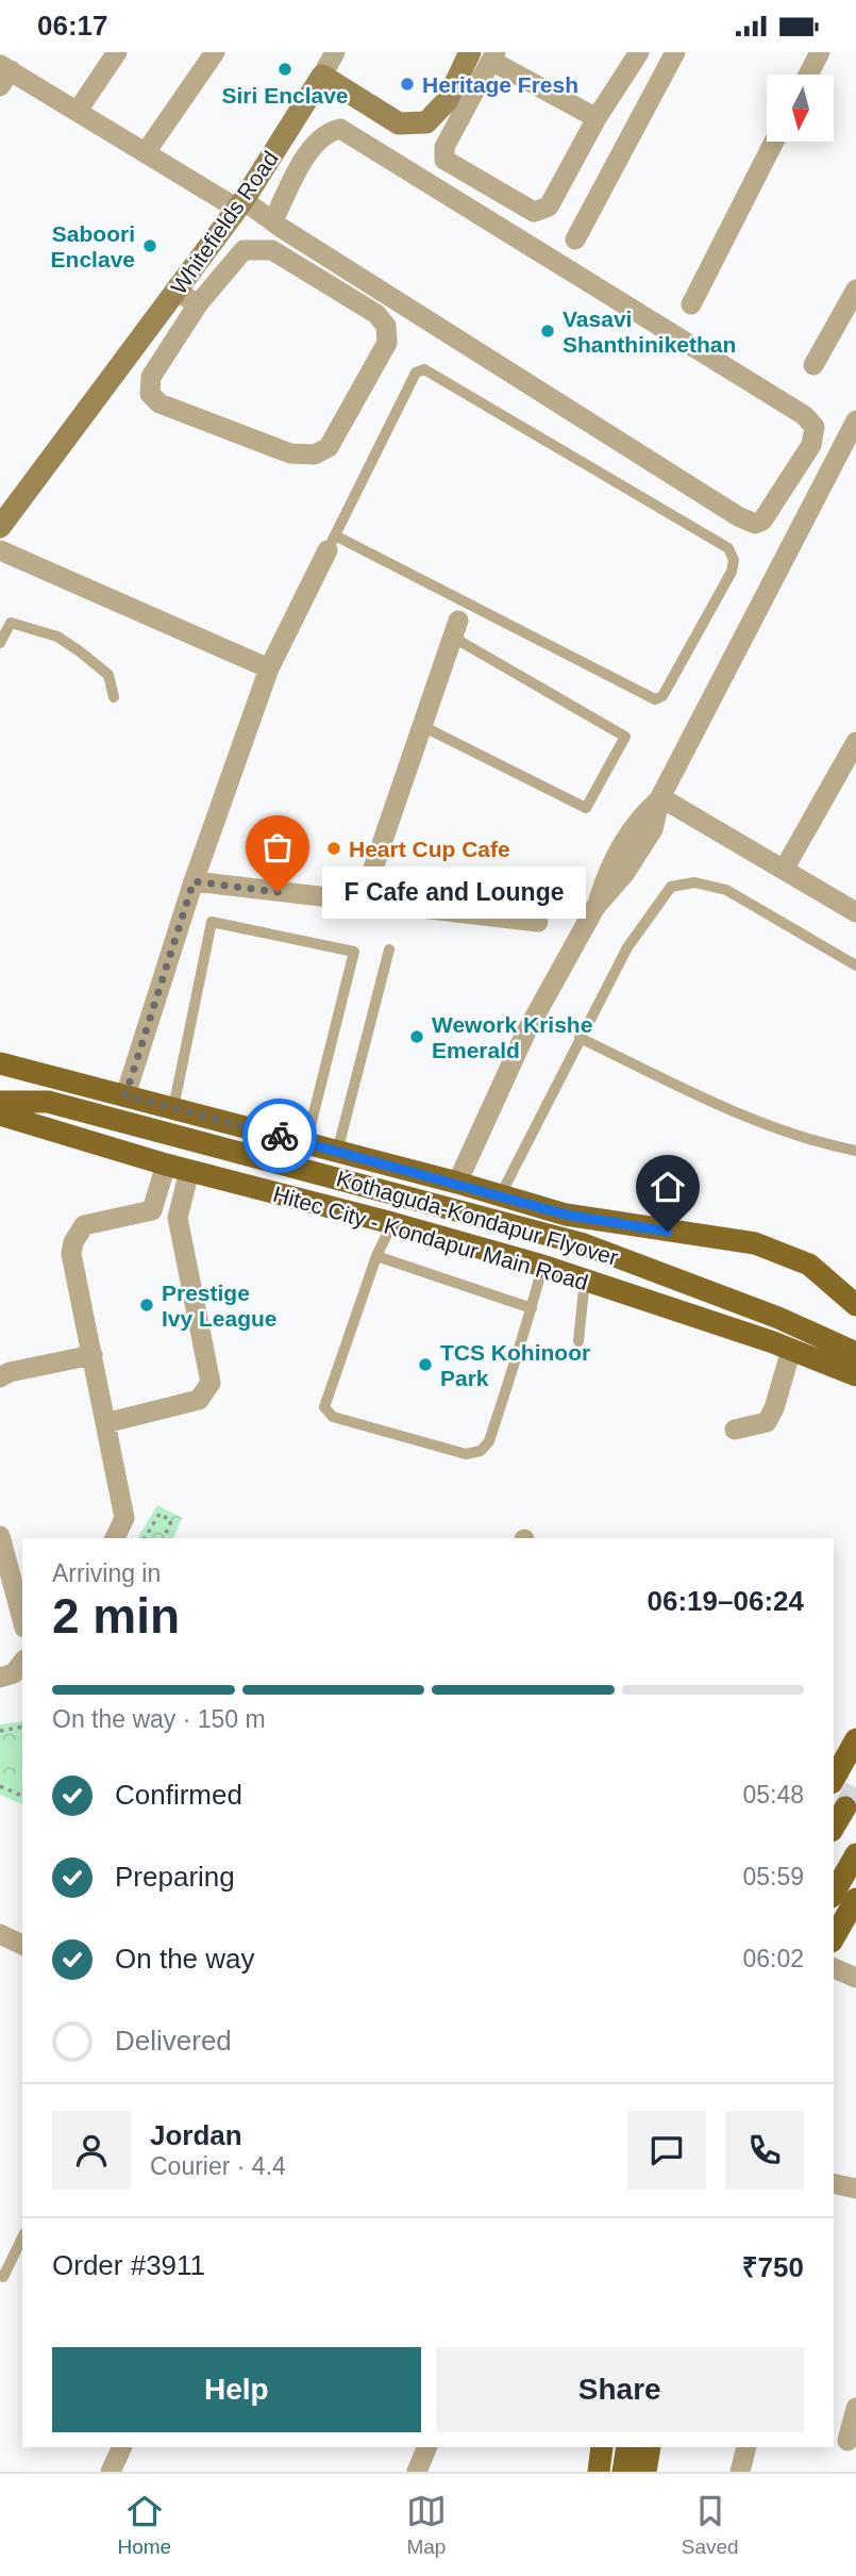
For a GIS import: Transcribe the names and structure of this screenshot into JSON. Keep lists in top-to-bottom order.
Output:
{
  "streets": {
    "main road": ["Kothaguda-Kondapur Flyover", "Hitec City - Kondapur Main Road"],
    "street": ["Whitefields Road"]
  },
  "crossings": [
    ["Kothaguda-Kondapur Flyover", "Hitec City - Kondapur Main Road"]
  ],
  "places": [
    "Siri Enclave",
    "Heritage Fresh",
    "Saboori Enclave",
    "Vasavi Shanthinikethan",
    "Heart Cup Cafe",
    "F Cafe and Lounge",
    "Wework Krishe Emerald",
    "Prestige Ivy League",
    "TCS Kohinoor Park"
  ],
  "north": "bottom",
  "page": {
    "status": "06:17",
    "bubble": "F Cafe and Lounge",
    "heading": ["2 min", "Arriving in", "06:19–06:24"],
    "panel": [
      "Jordan",
      "Courier · 4.4",
      "Order #3911",
      "₹750"
    ],
    "bar": "On the way · 150 m",
    "list": [
      ["Confirmed", "05:48"],
      ["Preparing", "05:59"],
      ["On the way", "06:02"],
      "Delivered"
    ],
    "buttons": ["Help", "Share"],
    "tabs": ["Home", "Map", "Saved"]
  }
}
